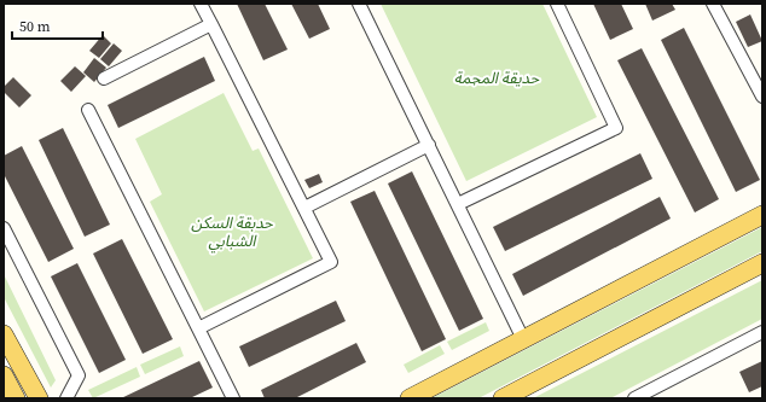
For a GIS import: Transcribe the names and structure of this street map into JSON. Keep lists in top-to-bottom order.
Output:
{
  "parks": ["حديقة المجمة", "حدبقة السكن الشبابي"],
  "scale_bar": "50 m"
}
